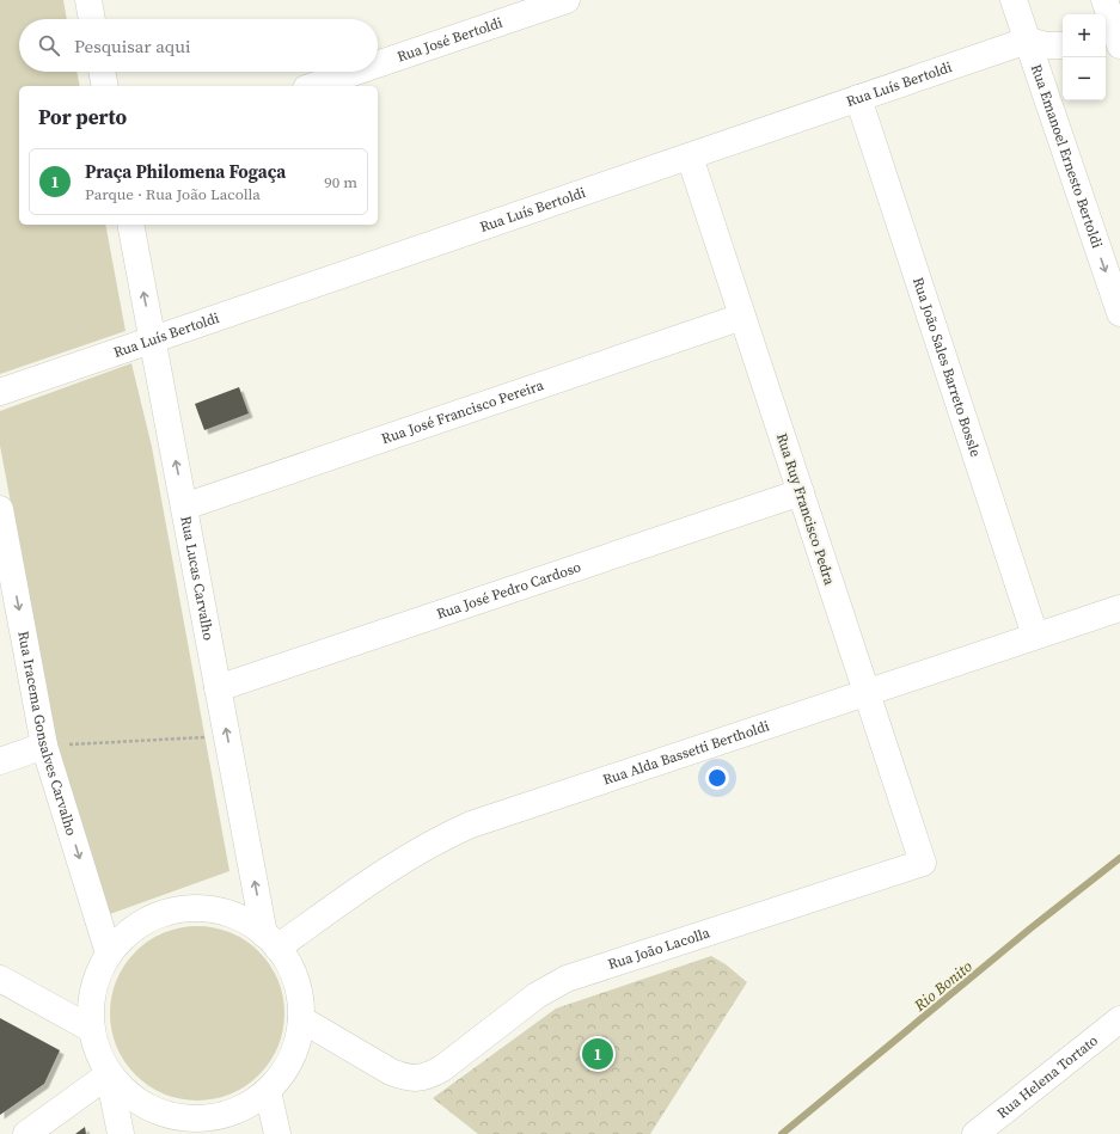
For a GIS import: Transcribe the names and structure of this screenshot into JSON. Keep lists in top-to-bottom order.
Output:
{
  "streets": {
    "street": [
      "Rua José Bertoldi",
      "Rua Luís Bertoldi",
      "Rua Emanoel Ernesto Bertoldi",
      "Rua João Sales Barreto Bossle",
      "Rua José Francisco Pereira",
      "Rua Ruy Francisco Pedra",
      "Rua Lucas Carvalho",
      "Rua José Pedro Cardoso",
      "Rua Iracema Gonsalves Carvalho",
      "Rua Alda Bassetti Bertholdi",
      "Rua João Lacolla",
      "Rua Helena Tortato"
    ]
  },
  "crossings": [
    ["Rua Luís Bertoldi", "Rua Emanoel Ernesto Bertoldi"],
    ["Rua Luís Bertoldi", "Rua João Sales Barreto Bossle"],
    ["Rua Luís Bertoldi", "Rua Ruy Francisco Pedra"],
    ["Rua Luís Bertoldi", "Rua Lucas Carvalho"],
    ["Rua João Sales Barreto Bossle", "Rua Alda Bassetti Bertholdi"],
    ["Rua José Francisco Pereira", "Rua Ruy Francisco Pedra"],
    ["Rua José Francisco Pereira", "Rua Lucas Carvalho"],
    ["Rua Ruy Francisco Pedra", "Rua José Pedro Cardoso"],
    ["Rua Ruy Francisco Pedra", "Rua Alda Bassetti Bertholdi"],
    ["Rua Ruy Francisco Pedra", "Rua João Lacolla"],
    ["Rua Lucas Carvalho", "Rua José Pedro Cardoso"],
    ["Rua Lucas Carvalho", "Rua Alda Bassetti Bertholdi"]
  ],
  "one_way": ["Rua Emanoel Ernesto Bertoldi", "Rua Lucas Carvalho", "Rua Iracema Gonsalves Carvalho"],
  "water": ["Rio Bonito"],
  "page": {
    "map_buttons": ["+", "−"],
    "search": "Pesquisar aqui",
    "heading": "Por perto",
    "list": [
      {
        "mark": "1",
        "name": "Praça Philomena Fogaça",
        "note": "Parque · Rua João Lacolla",
        "value": "90 m"
      }
    ],
    "pins": "1"
  }
}
